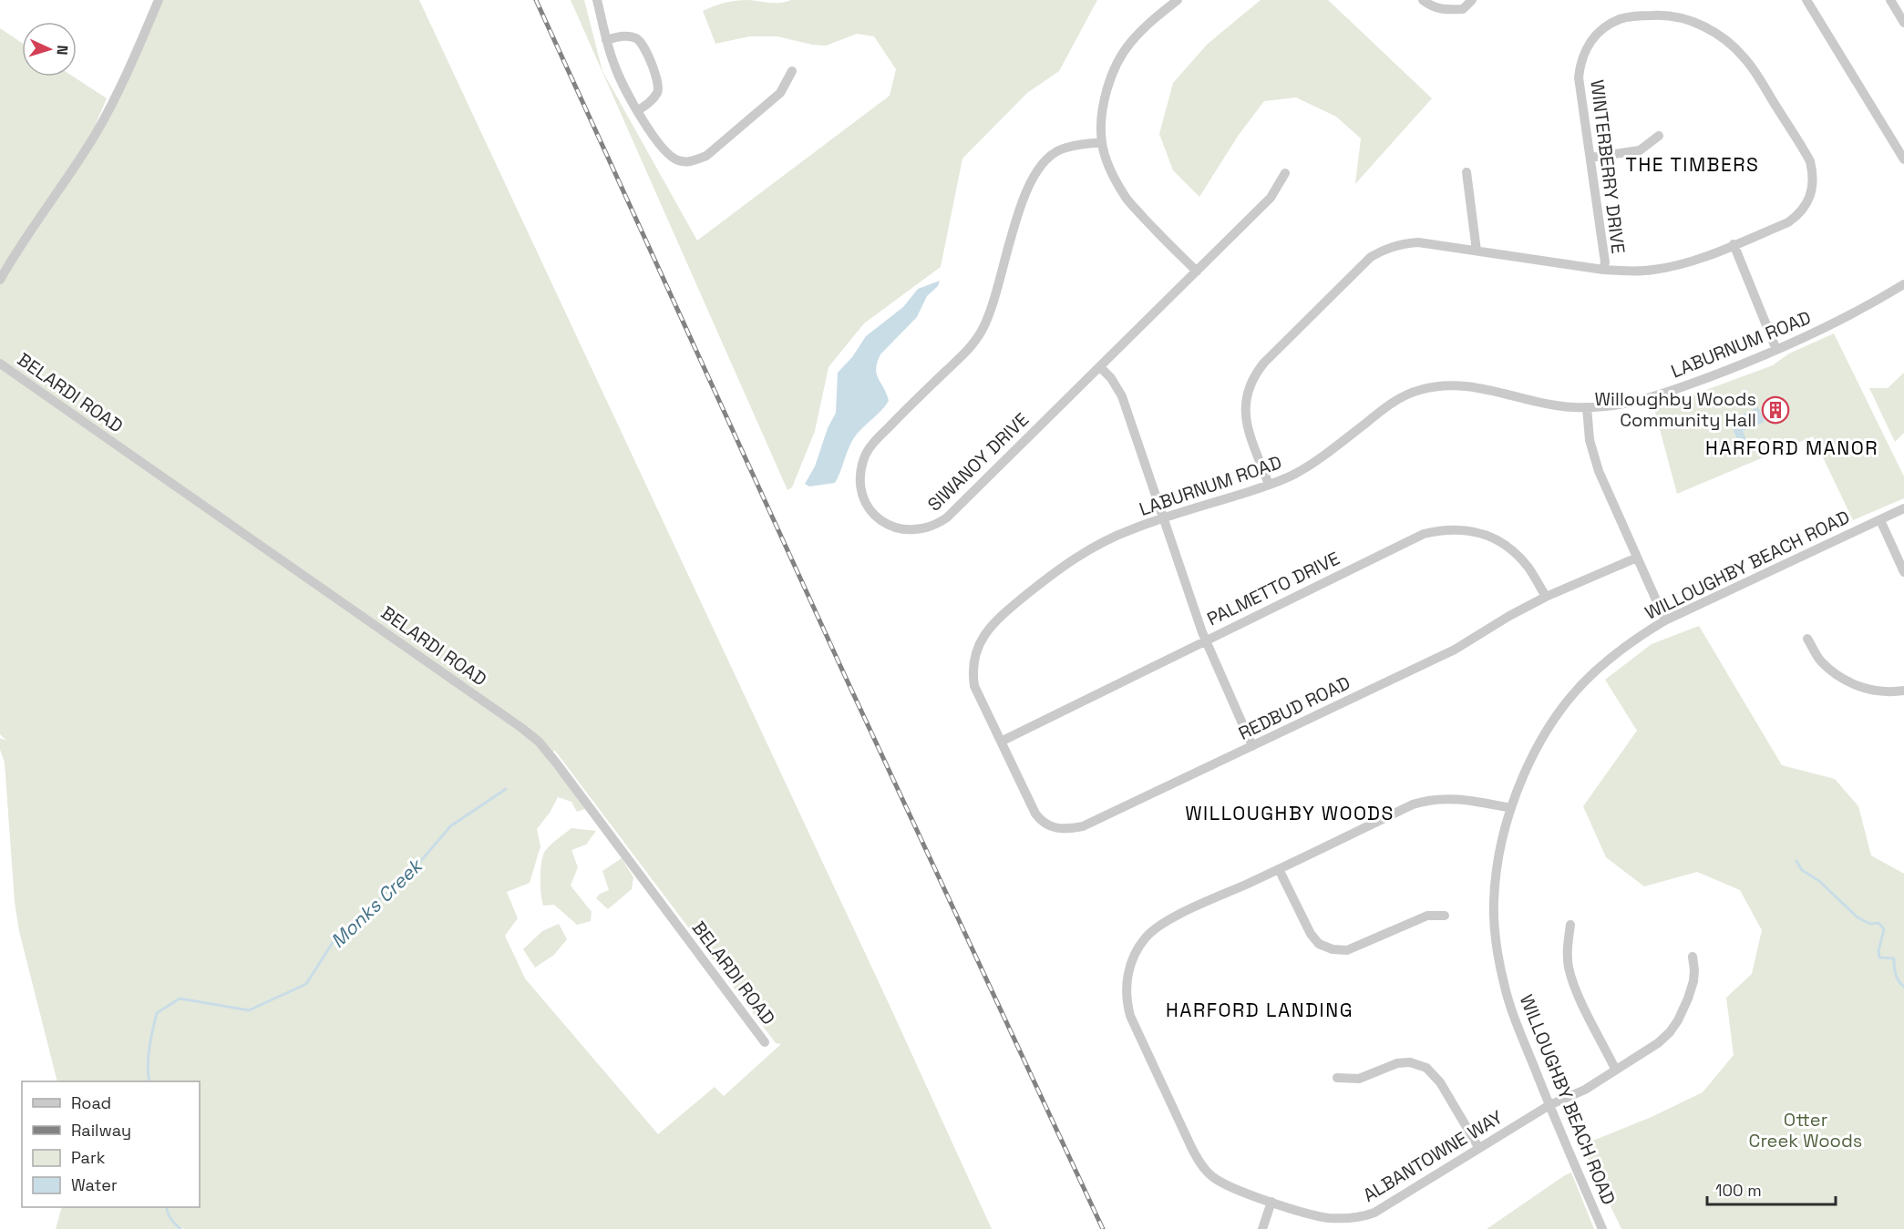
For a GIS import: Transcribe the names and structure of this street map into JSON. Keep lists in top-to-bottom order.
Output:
{
  "streets": {
    "street": [
      "WINTERBERRY DRIVE",
      "LABURNUM ROAD",
      "BELARDI ROAD",
      "SIWANOY DRIVE",
      "WILLOUGHBY BEACH ROAD",
      "PALMETTO DRIVE",
      "REDBUD ROAD",
      "ALBANTOWNE WAY"
    ]
  },
  "crossings": [
    ["WINTERBERRY DRIVE", "LABURNUM ROAD"],
    ["LABURNUM ROAD", "PALMETTO DRIVE"],
    ["LABURNUM ROAD", "REDBUD ROAD"],
    ["WILLOUGHBY BEACH ROAD", "ALBANTOWNE WAY"],
    ["PALMETTO DRIVE", "REDBUD ROAD"]
  ],
  "districts": [
    "THE TIMBERS",
    "HARFORD MANOR",
    "WILLOUGHBY WOODS",
    "HARFORD LANDING"
  ],
  "water": ["Monks Creek"],
  "parks": ["Otter Creek Woods"],
  "places": {
    "building": ["Willoughby Woods Community Hall"]
  },
  "legend": [
    "Road",
    "Railway",
    "Park",
    "Water"
  ],
  "scale_bar": "100 m",
  "north": "right"
}
